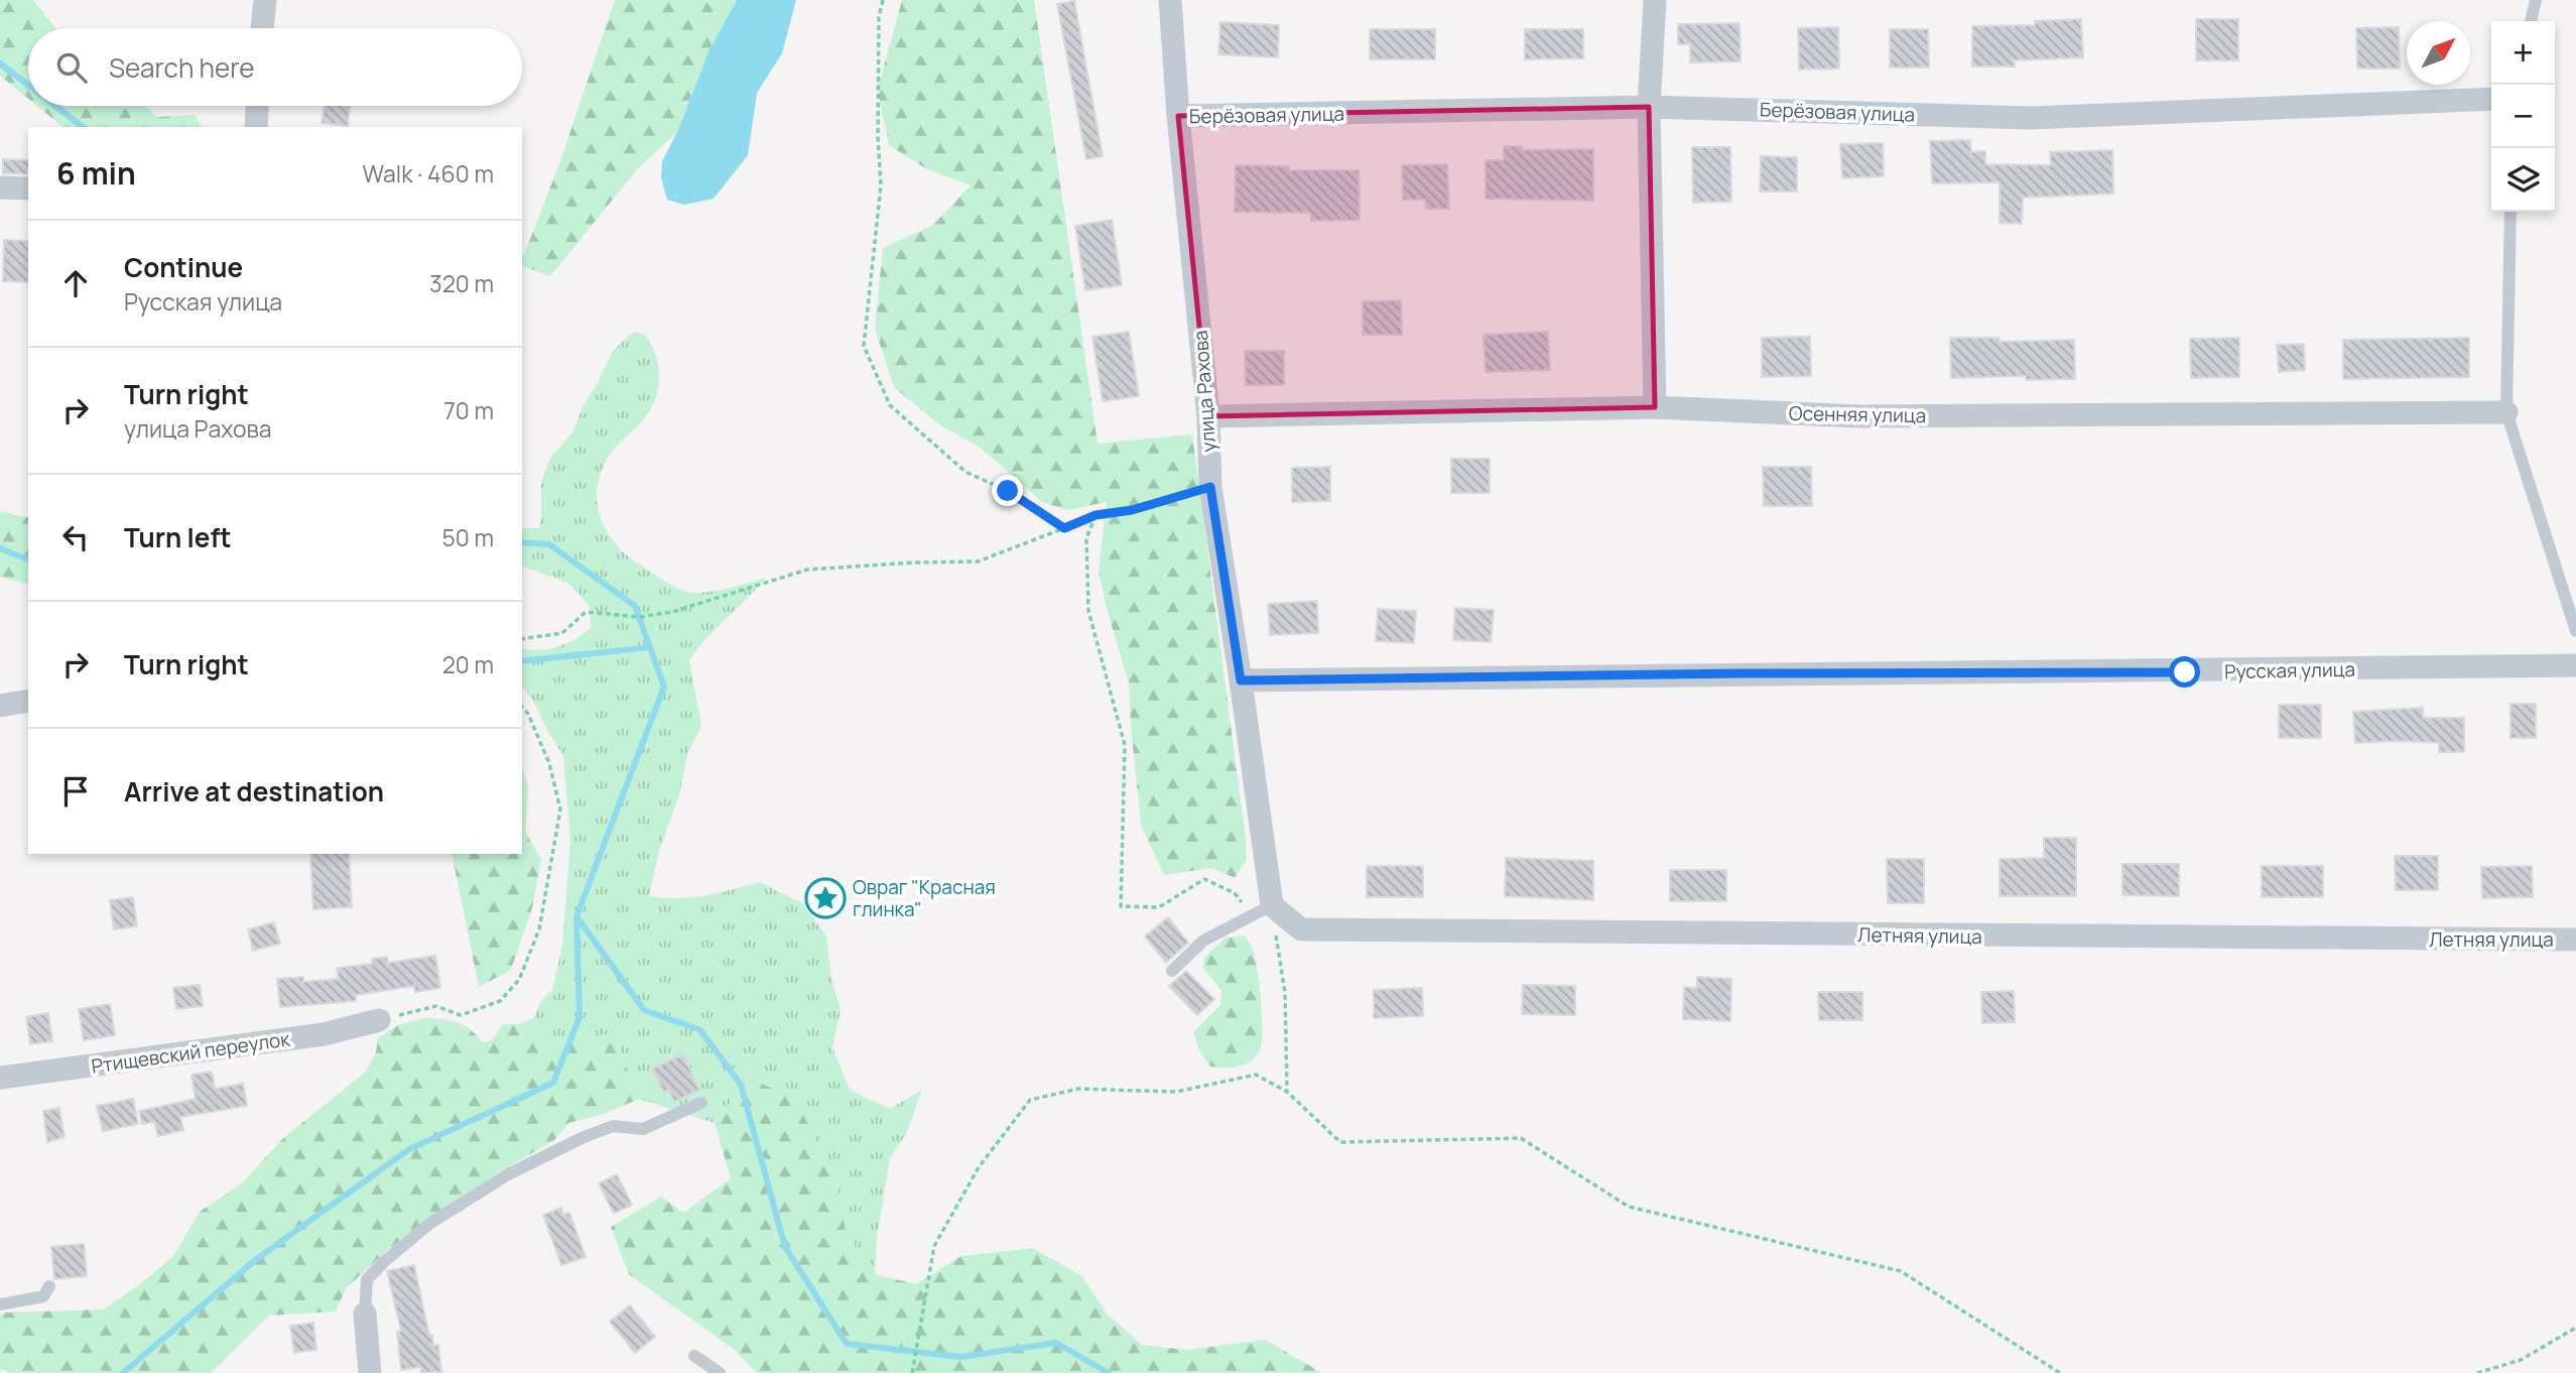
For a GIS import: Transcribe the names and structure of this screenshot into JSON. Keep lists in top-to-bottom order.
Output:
{
  "streets": {
    "street": [
      "Берёзовая улица",
      "улица Рахова",
      "Осенняя улица",
      "Русская улица",
      "Летняя улица",
      "Ртищевский переулок"
    ]
  },
  "crossings": [
    ["Берёзовая улица", "улица Рахова"],
    ["улица Рахова", "Осенняя улица"],
    ["улица Рахова", "Русская улица"],
    ["улица Рахова", "Летняя улица"]
  ],
  "places": {
    "place": ["Овраг \"Красная глинка\""]
  },
  "north": "top right",
  "page": {
    "map_buttons": ["+", "−"],
    "search": "Search here",
    "heading": ["6 min", "Walk · 460 m"],
    "list": [
      ["Continue", "Русская улица", "320 m"],
      ["Turn right", "улица Рахова", "70 m"],
      ["Turn left", "50 m"],
      ["Turn right", "20 m"],
      "Arrive at destination"
    ]
  }
}
